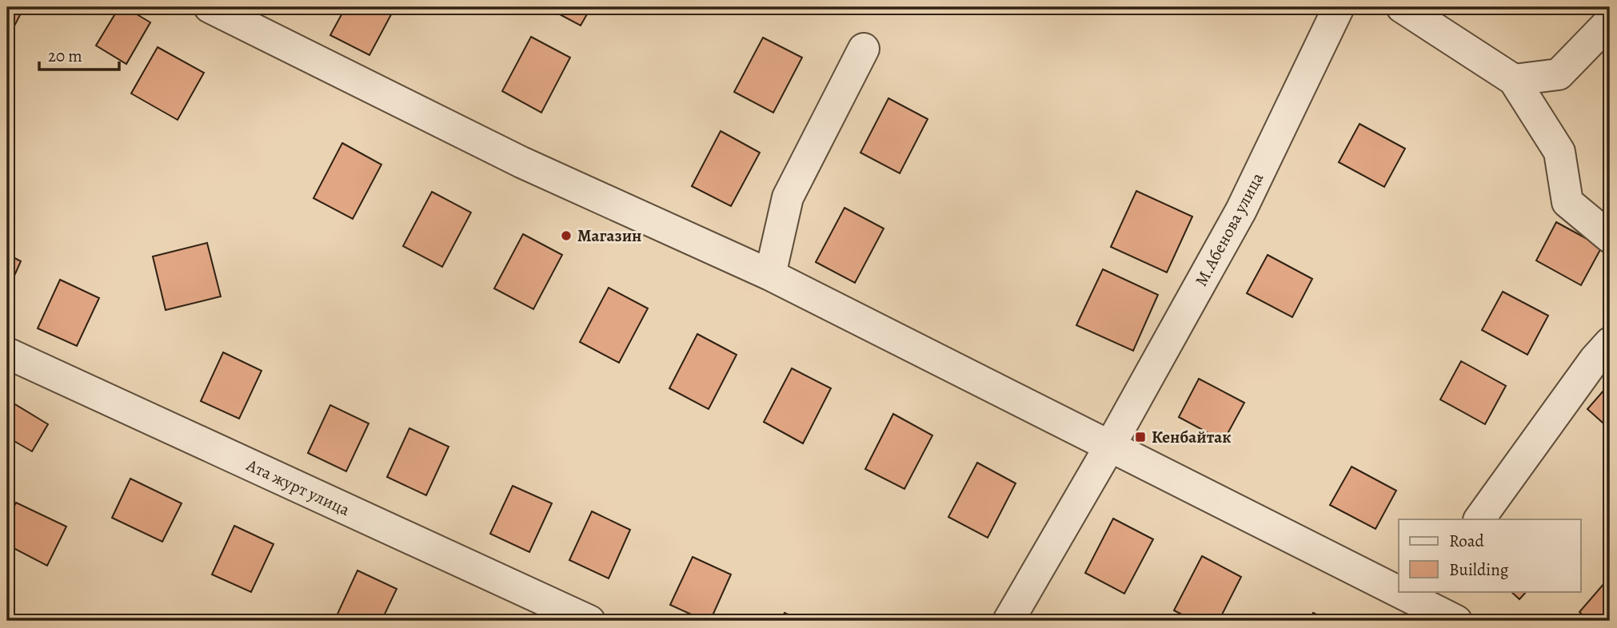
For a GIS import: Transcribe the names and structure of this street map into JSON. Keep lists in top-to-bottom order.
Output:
{
  "streets": {
    "street": ["М.Абенова улица", "Ата журт улица"]
  },
  "places": {
    "other": ["Магазин"],
    "transit": ["Кенбайтак"]
  },
  "legend": ["Road", "Building"],
  "scale_bar": "20 m"
}
